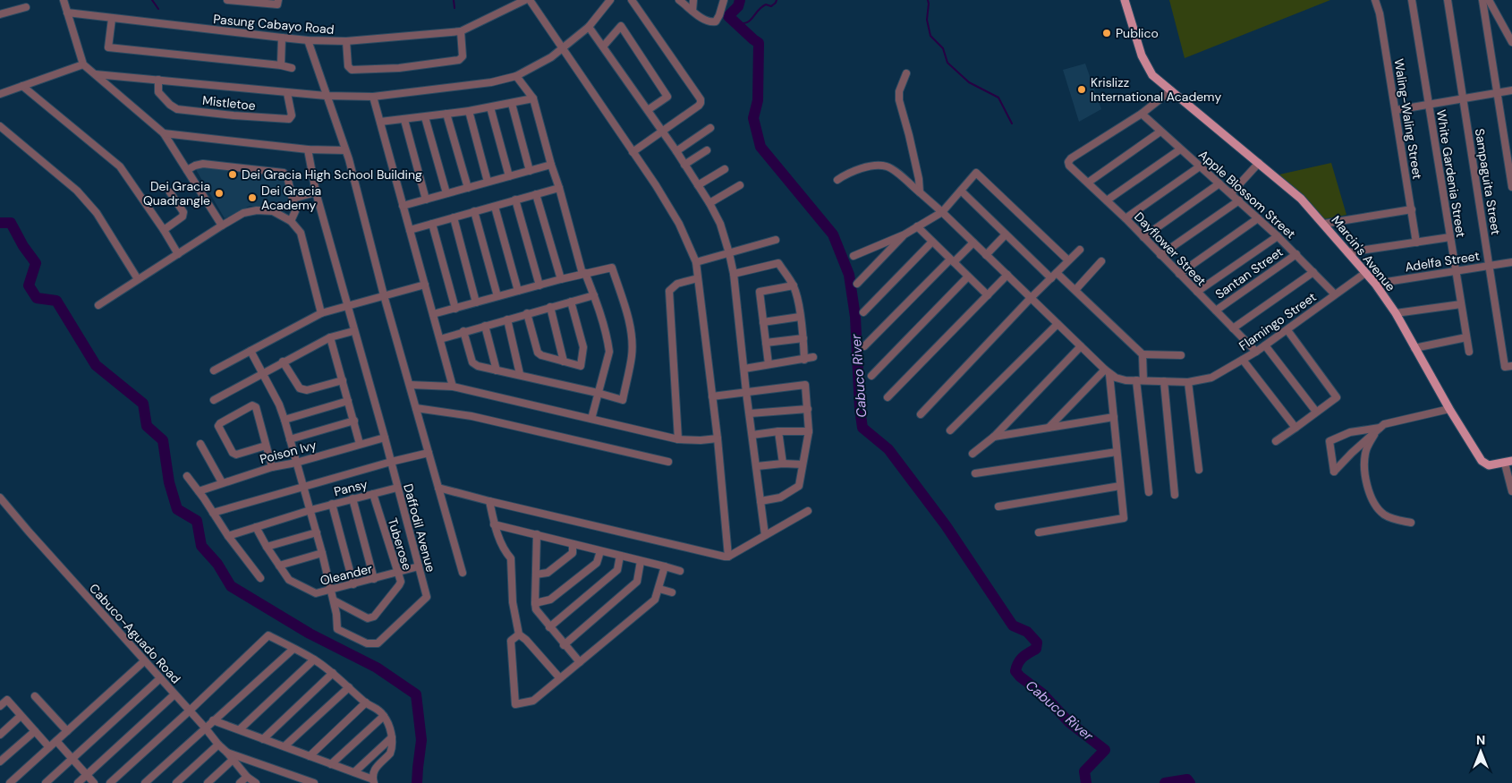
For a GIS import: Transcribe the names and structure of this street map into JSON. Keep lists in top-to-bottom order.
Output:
{
  "streets": {
    "main road": ["Marcin's Avenue"],
    "street": [
      "Pasung Cabayo Road",
      "Mistletoe",
      "Waling-Waling Street",
      "White Gardenia Street",
      "Sampaguita Street",
      "Apple Blossom Street",
      "Dayflower Street",
      "Adelfa Street",
      "Santan Street",
      "Flamingo Street",
      "Poison Ivy",
      "Pansy",
      "Daffodil Avenue",
      "Tuberose",
      "Oleander",
      "Cabuco-Aguado Road"
    ]
  },
  "crossings": [
    ["White Gardenia Street", "Adelfa Street"],
    ["Sampaguita Street", "Adelfa Street"],
    ["Apple Blossom Street", "Dayflower Street"],
    ["Apple Blossom Street", "Santan Street"],
    ["Apple Blossom Street", "Flamingo Street"],
    ["Dayflower Street", "Santan Street"],
    ["Dayflower Street", "Flamingo Street"],
    ["Marcin's Avenue", "Adelfa Street"],
    ["Marcin's Avenue", "Flamingo Street"],
    ["Poison Ivy", "Daffodil Avenue"],
    ["Pansy", "Daffodil Avenue"],
    ["Pansy", "Tuberose"],
    ["Pansy", "Oleander"],
    ["Daffodil Avenue", "Tuberose"],
    ["Daffodil Avenue", "Oleander"],
    ["Tuberose", "Oleander"]
  ],
  "water": ["Cabuco River"],
  "places": [
    "Publico",
    "Krislizz International Academy",
    "Dei Gracia High School Building",
    "Dei Gracia Quadrangle",
    "Dei Gracia Academy"
  ],
  "north": "top"
}
